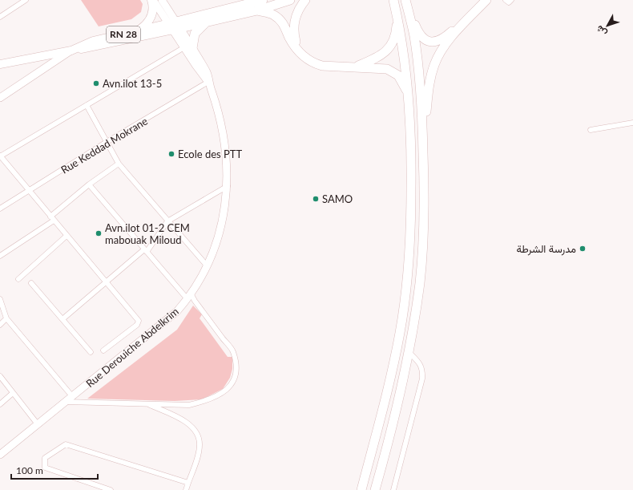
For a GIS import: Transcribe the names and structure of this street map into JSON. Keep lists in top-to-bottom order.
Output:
{
  "streets": {
    "highway": ["RN 28"],
    "main road": ["Rue Derouiche Abdelkrim"],
    "street": ["Rue Keddad Mokrane"]
  },
  "crossings": [
    ["RN 28", "Rue Derouiche Abdelkrim"],
    ["Rue Keddad Mokrane", "Rue Derouiche Abdelkrim"]
  ],
  "places": [
    "Avn.ilot 13-5",
    "Ecole des PTT",
    "SAMO",
    "Avn.ilot 01-2 CEM mabouak Miloud",
    "مدرسة الشرطة"
  ],
  "scale_bar": "100 m",
  "north": "bottom left"
}
